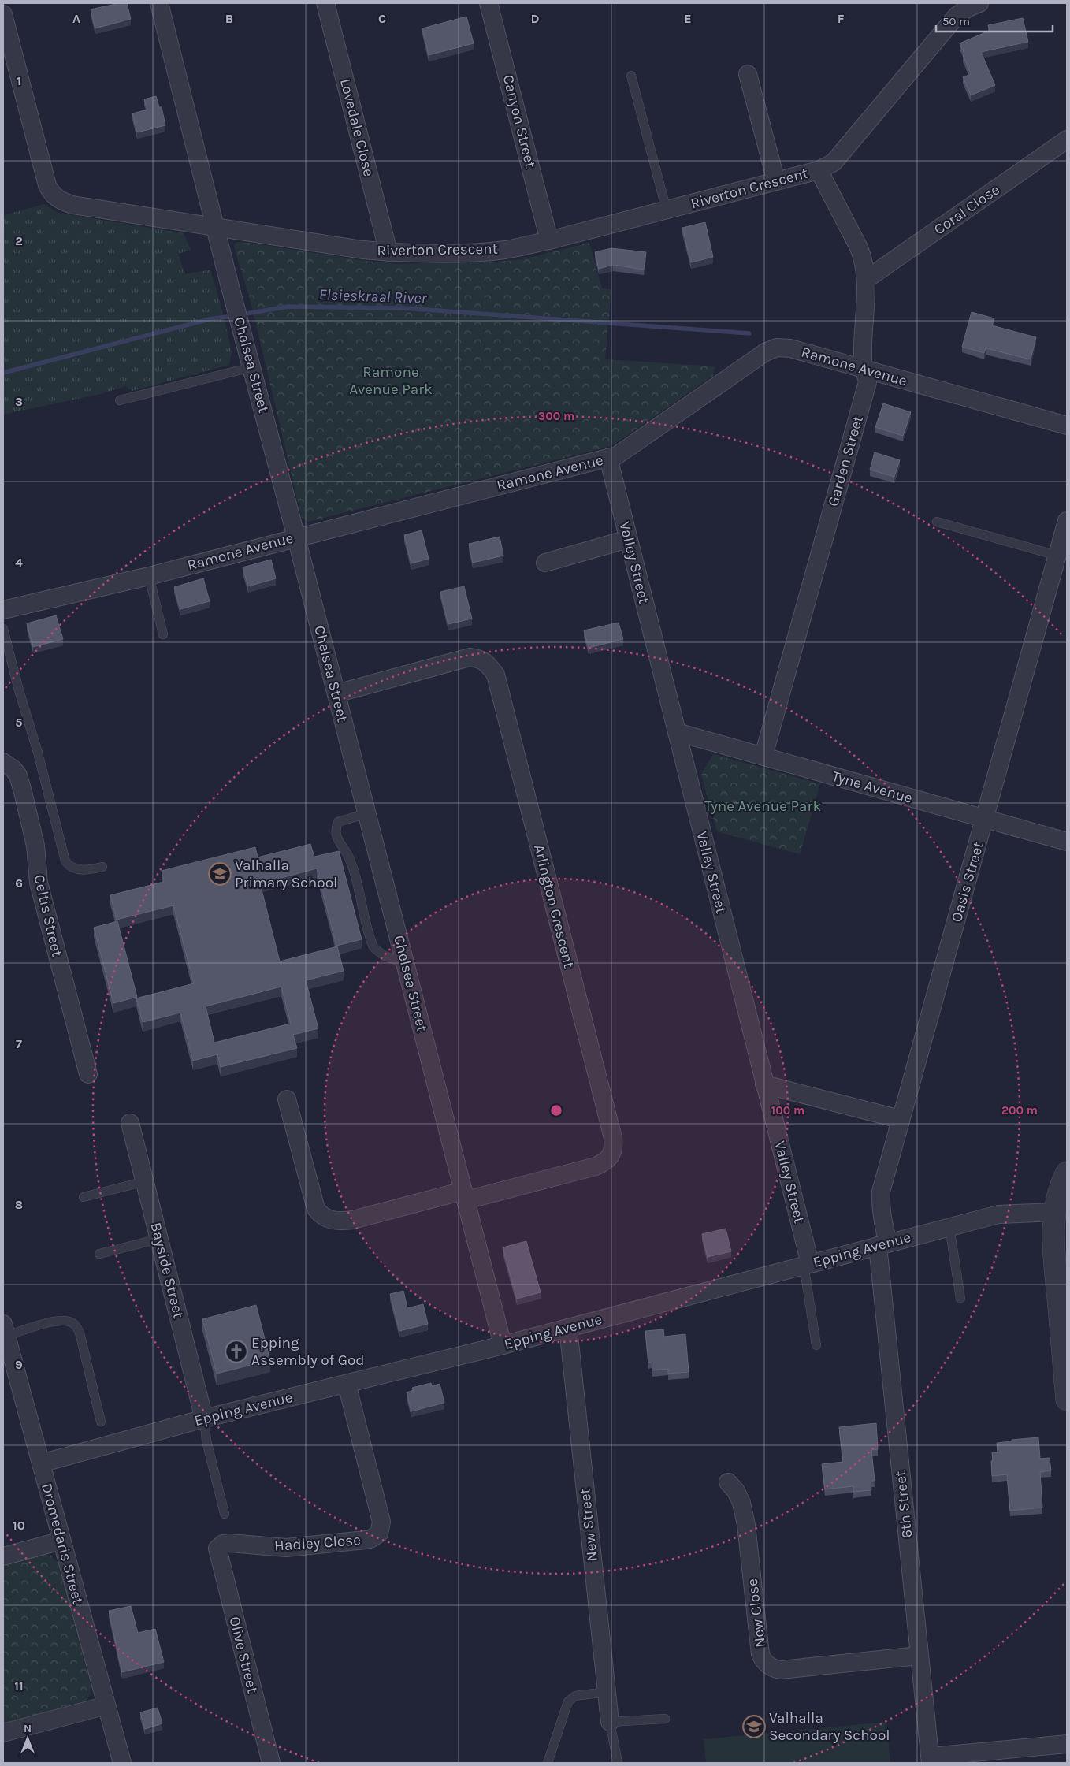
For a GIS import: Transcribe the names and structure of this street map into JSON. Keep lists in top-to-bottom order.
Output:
{
  "streets": {
    "street": [
      "Canyon Street",
      "Lovedale Close",
      "Riverton Crescent",
      "Coral Close",
      "Chelsea Street",
      "Ramone Avenue",
      "Garden Street",
      "Valley Street",
      "Tyne Avenue",
      "Oasis Street",
      "Arlington Crescent",
      "Celtis Street",
      "Epping Avenue",
      "Bayside Street",
      "6th Street",
      "New Street",
      "Hadley Close",
      "Dromedaris Street",
      "New Close",
      "Olive Street"
    ]
  },
  "crossings": [
    ["Canyon Street", "Riverton Crescent"],
    ["Lovedale Close", "Riverton Crescent"],
    ["Riverton Crescent", "Chelsea Street"],
    ["Riverton Crescent", "Garden Street"],
    ["Coral Close", "Garden Street"],
    ["Chelsea Street", "Ramone Avenue"],
    ["Chelsea Street", "Arlington Crescent"],
    ["Chelsea Street", "Epping Avenue"],
    ["Ramone Avenue", "Garden Street"],
    ["Ramone Avenue", "Valley Street"],
    ["Garden Street", "Tyne Avenue"],
    ["Valley Street", "Tyne Avenue"],
    ["Valley Street", "Epping Avenue"],
    ["Tyne Avenue", "Oasis Street"],
    ["Oasis Street", "Epping Avenue"],
    ["Oasis Street", "6th Street"],
    ["Epping Avenue", "Bayside Street"],
    ["Epping Avenue", "6th Street"],
    ["Epping Avenue", "New Street"],
    ["Epping Avenue", "Hadley Close"],
    ["Epping Avenue", "Dromedaris Street"],
    ["6th Street", "New Close"],
    ["Hadley Close", "Olive Street"]
  ],
  "water": ["Elsieskraal River"],
  "parks": ["Ramone Avenue Park", "Tyne Avenue Park"],
  "places": {
    "school or university": ["Valhalla Primary School", "Valhalla Secondary School"],
    "church": ["Epping Assembly of God"]
  },
  "scale_bar": "50 m",
  "north": "top",
  "grid": {
    "columns": [
      "A",
      "B",
      "C",
      "D",
      "E",
      "F"
    ],
    "rows": [
      "1",
      "2",
      "3",
      "4",
      "5",
      "6",
      "7",
      "8",
      "9",
      "10",
      "11"
    ]
  },
  "rings": ["300 m", "100 m", "200 m"]
}
